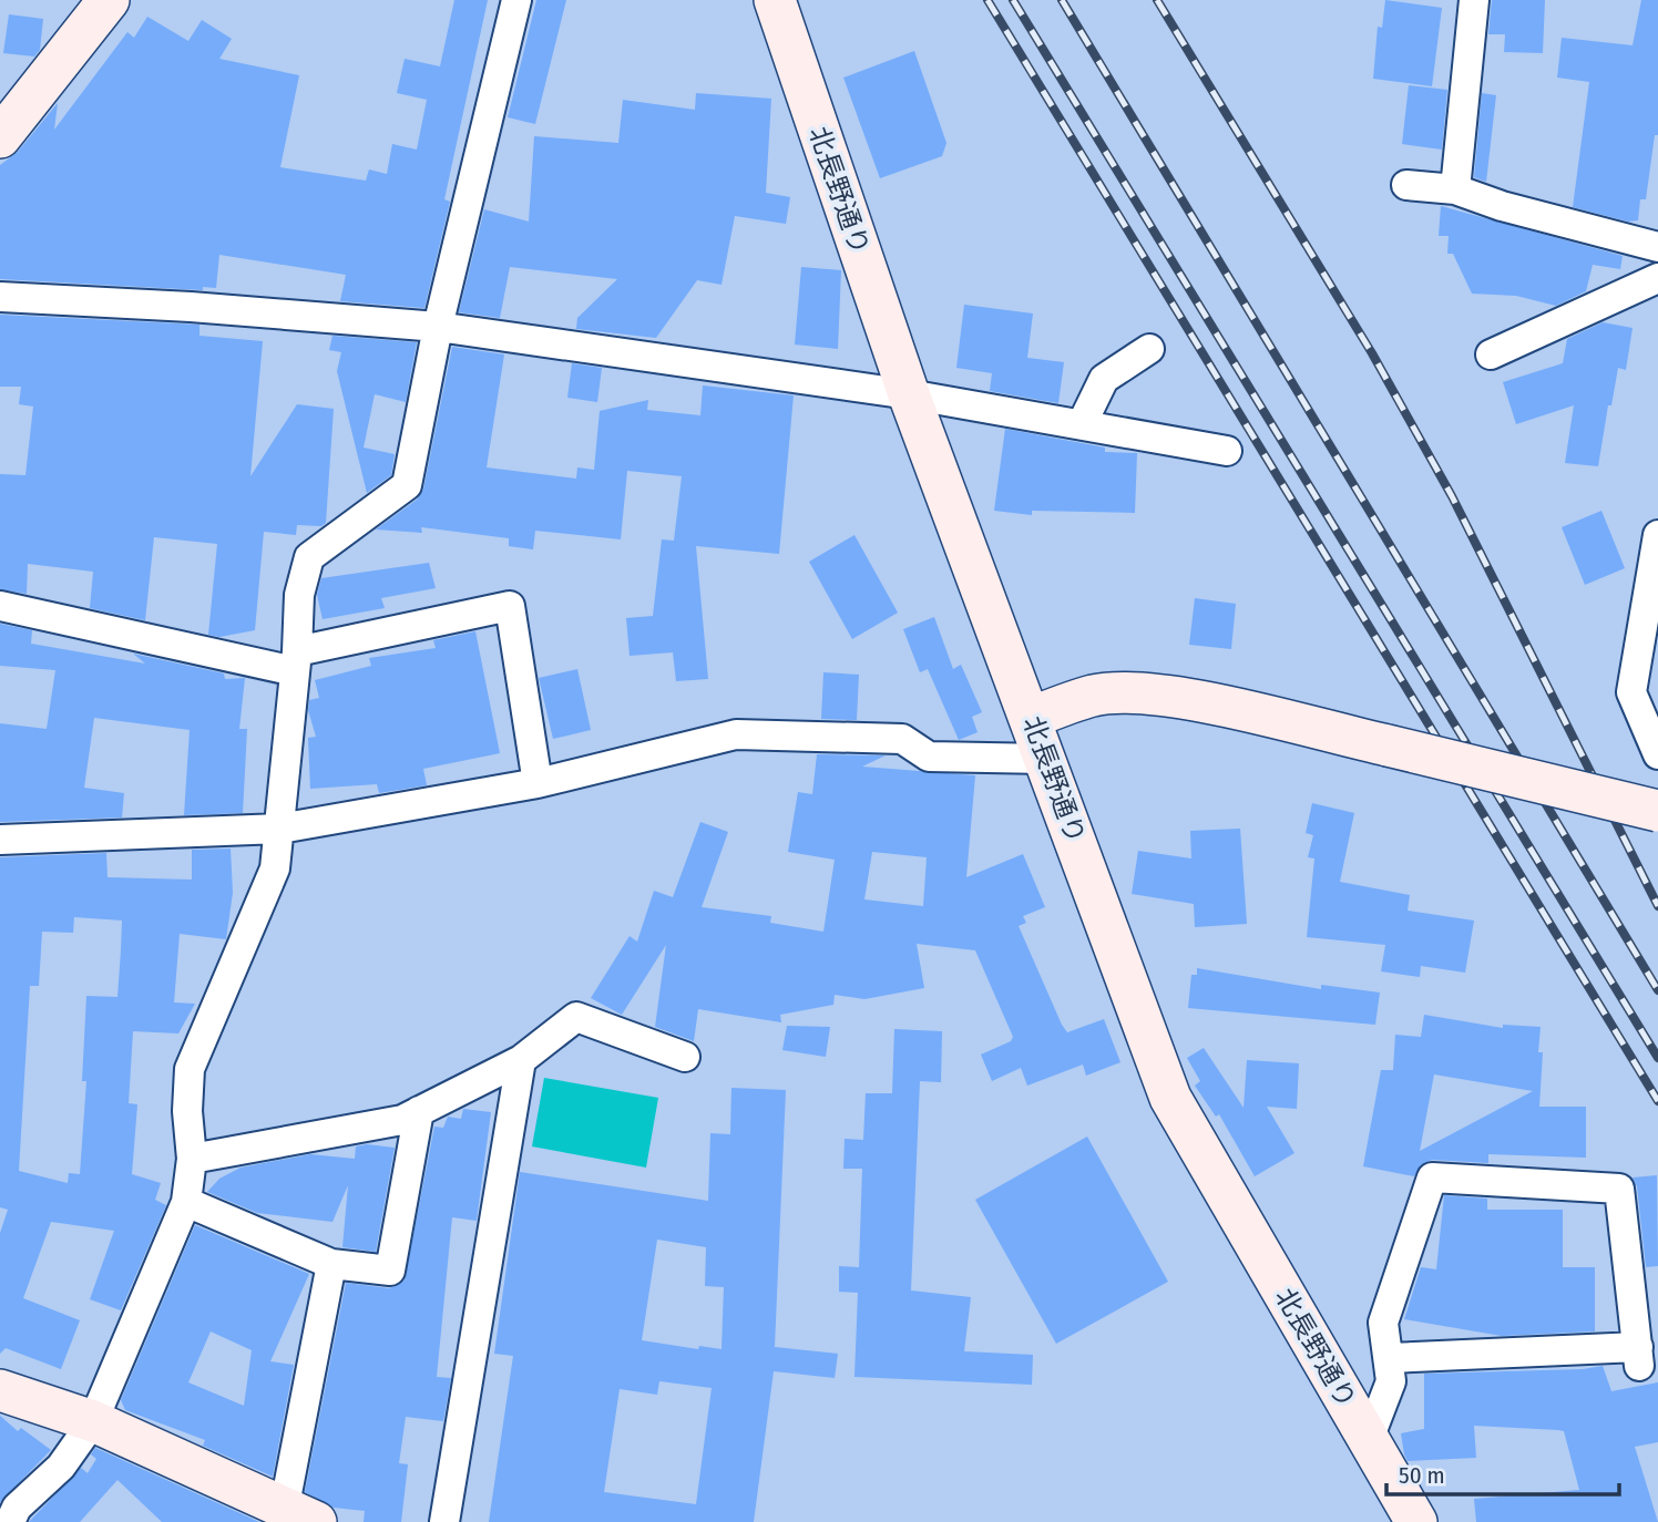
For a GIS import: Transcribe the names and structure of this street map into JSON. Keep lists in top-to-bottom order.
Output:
{
  "streets": {
    "street": ["北長野通り"]
  },
  "scale_bar": "50 m"
}
